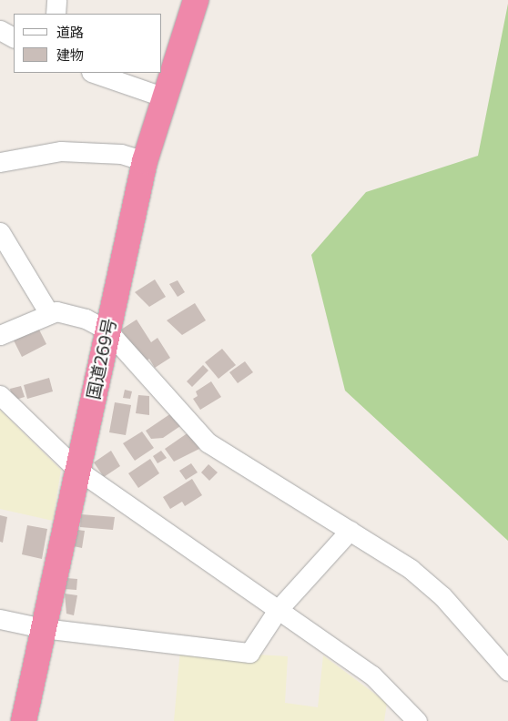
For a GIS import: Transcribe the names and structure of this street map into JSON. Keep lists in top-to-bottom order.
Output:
{
  "streets": {
    "highway": ["国道269号"]
  },
  "legend": ["道路", "建物"]
}
